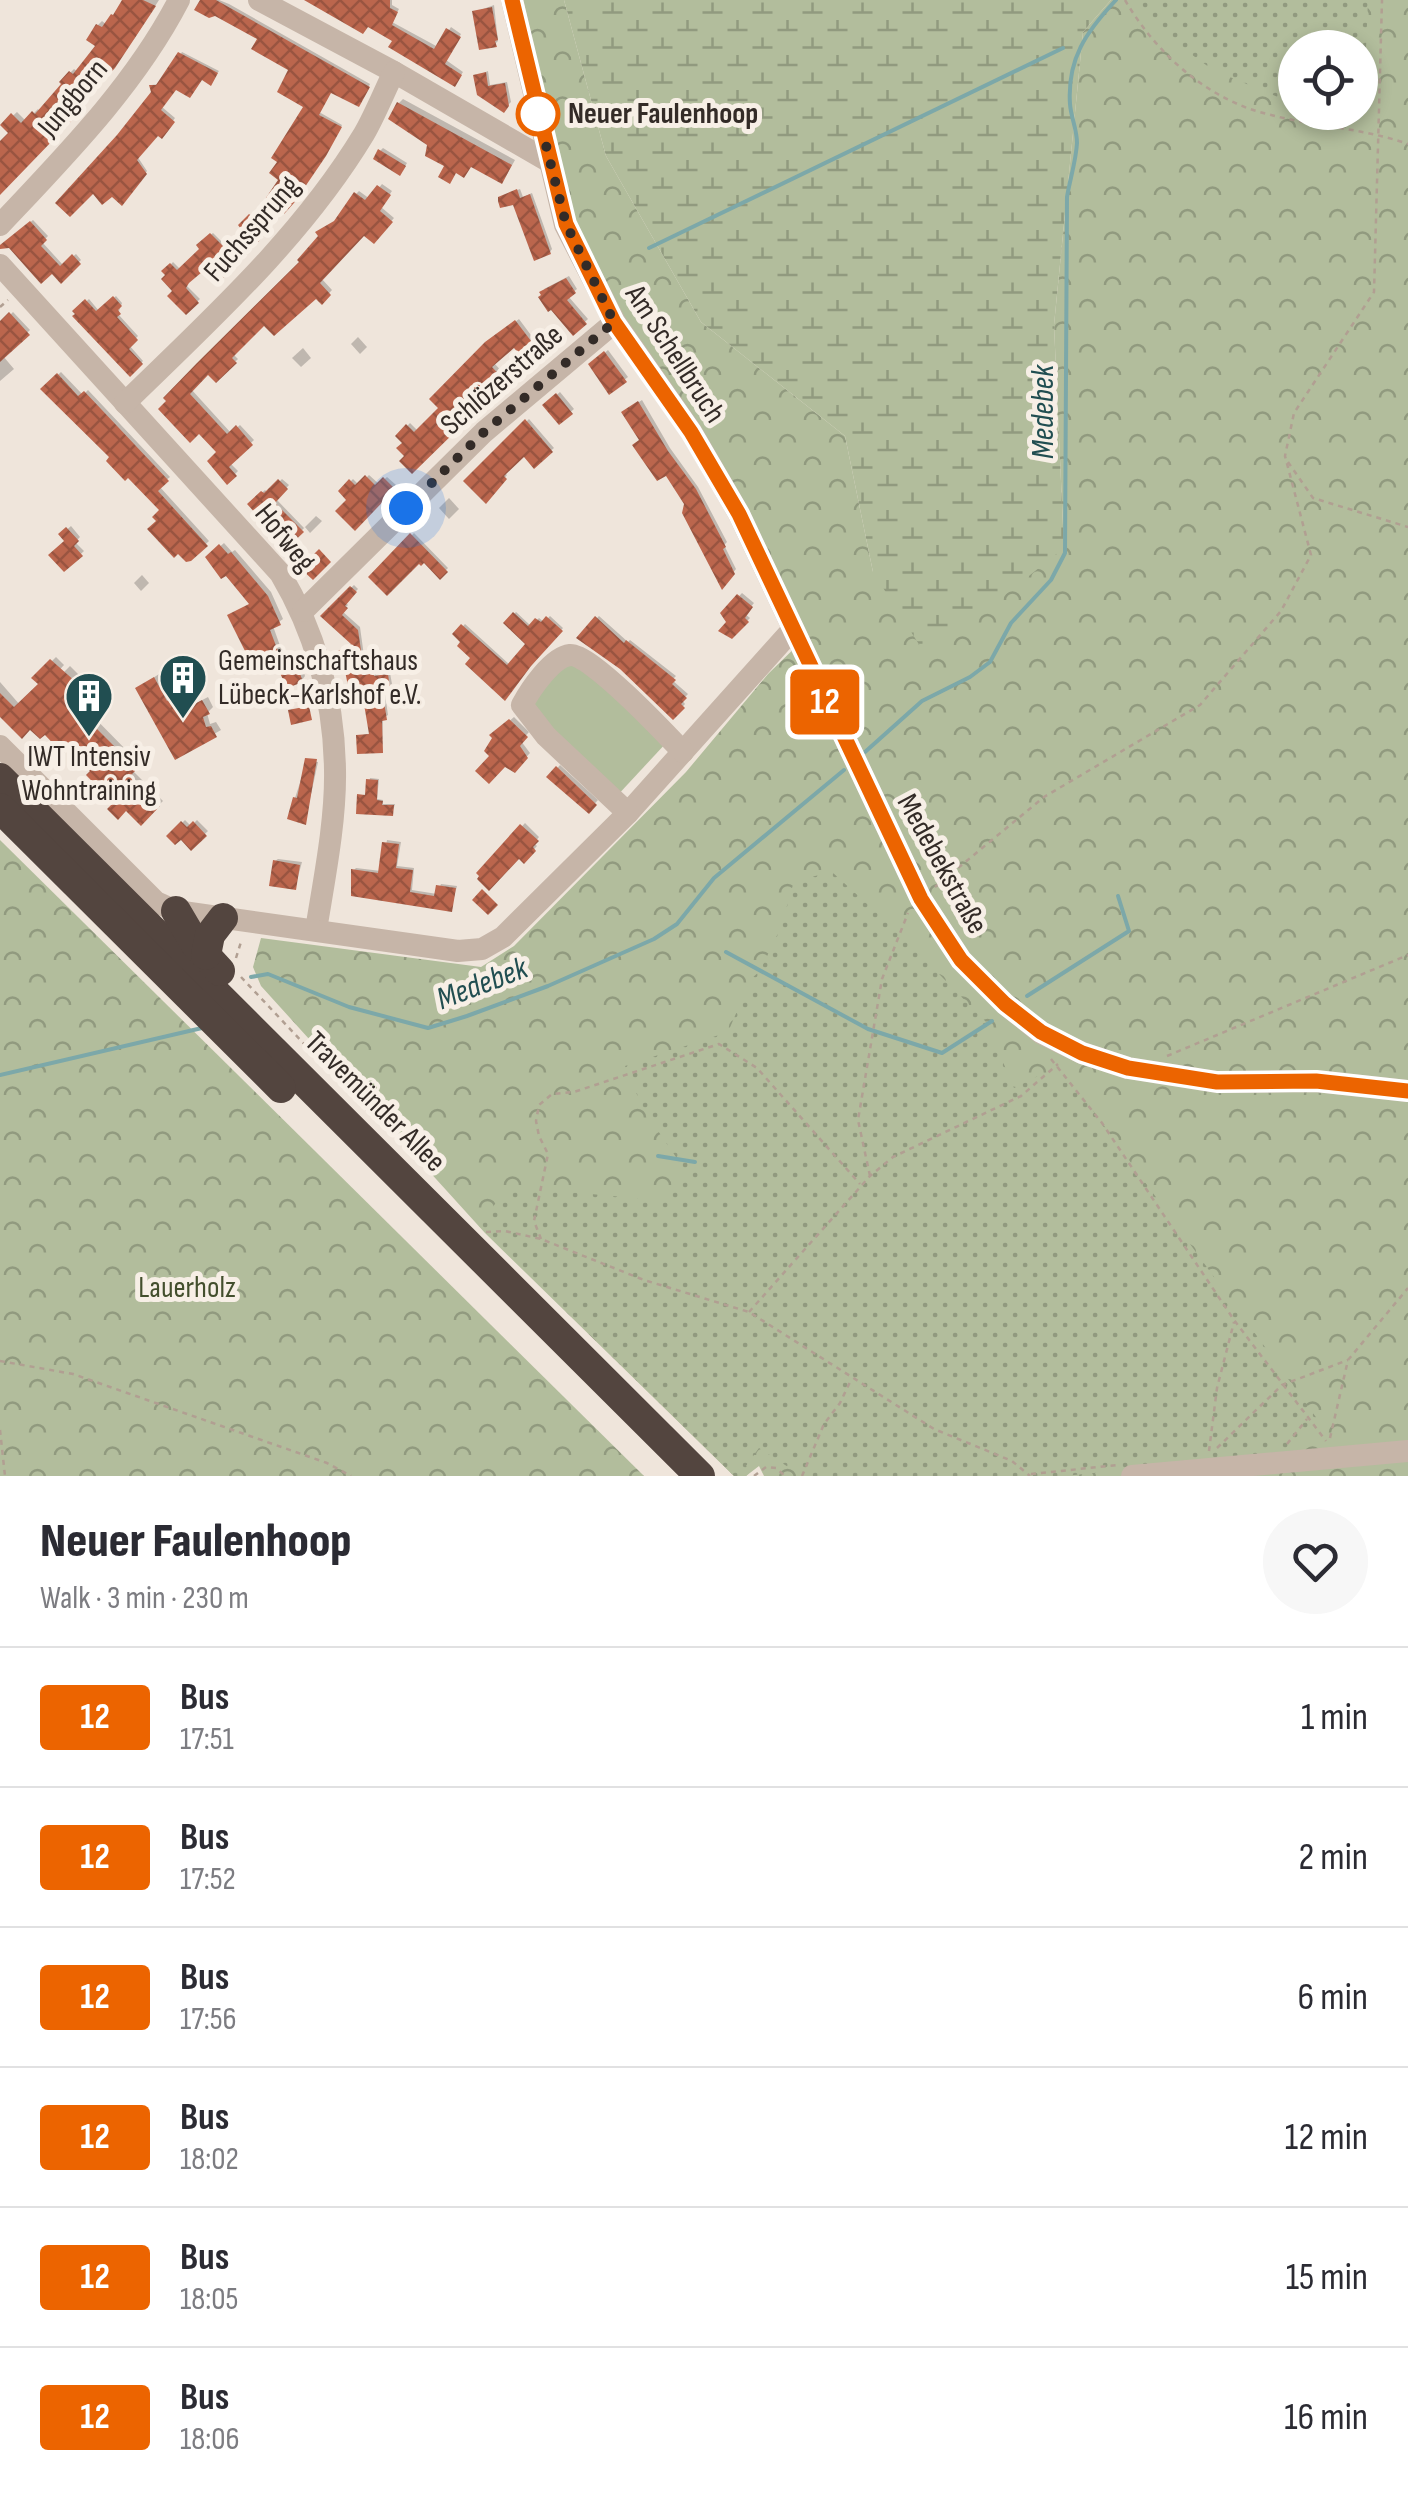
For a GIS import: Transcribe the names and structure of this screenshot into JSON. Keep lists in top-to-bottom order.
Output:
{
  "streets": {
    "highway": ["Travemünder Allee"],
    "street": [
      "Jungborn",
      "Fuchssprung",
      "Am Schellbruch",
      "Schlözerstraße",
      "Hofweg",
      "Medebekstraße"
    ]
  },
  "crossings": [
    ["Fuchssprung", "Hofweg"],
    ["Am Schellbruch", "Schlözerstraße"],
    ["Am Schellbruch", "Medebekstraße"],
    ["Schlözerstraße", "Hofweg"]
  ],
  "water": ["Medebek"],
  "parks": ["Lauerholz"],
  "places": {
    "other": ["Neuer Faulenhoop"],
    "building": ["Gemeinschaftshaus Lübeck-Karlshof e.V.", "IWT Intensiv Wohntraining"]
  },
  "lines": ["bus line 12"],
  "page": {
    "on_map": "12",
    "heading": ["Neuer Faulenhoop", "Walk · 3 min · 230 m"],
    "list": [
      {
        "mark": "12",
        "name": "Bus",
        "note": "17:51",
        "value": "1 min"
      },
      {
        "mark": "12",
        "name": "Bus",
        "note": "17:52",
        "value": "2 min"
      },
      {
        "mark": "12",
        "name": "Bus",
        "note": "17:56",
        "value": "6 min"
      },
      {
        "mark": "12",
        "name": "Bus",
        "note": "18:02",
        "value": "12 min"
      },
      {
        "mark": "12",
        "name": "Bus",
        "note": "18:05",
        "value": "15 min"
      },
      {
        "mark": "12",
        "name": "Bus",
        "note": "18:06",
        "value": "16 min"
      }
    ]
  }
}
